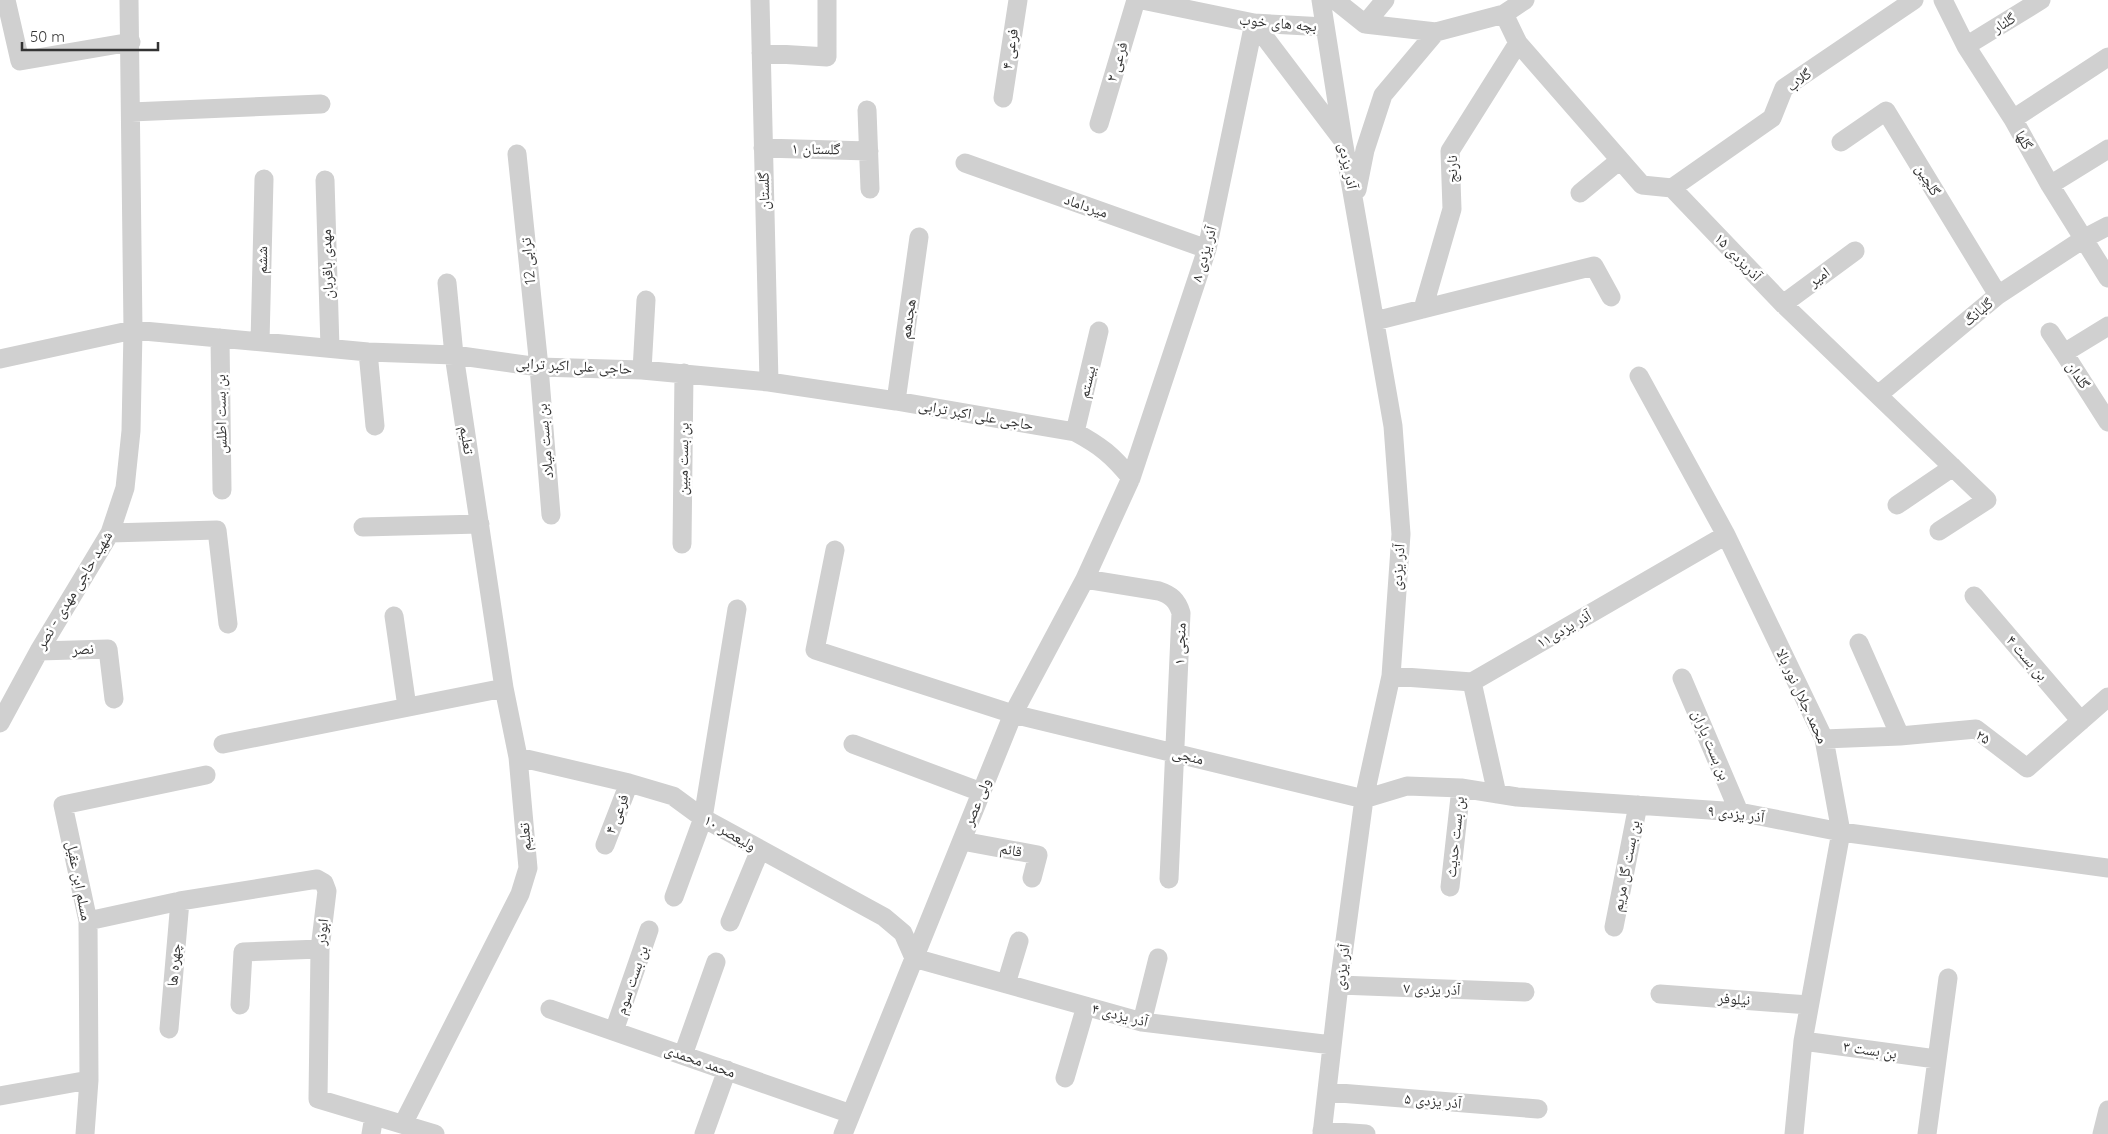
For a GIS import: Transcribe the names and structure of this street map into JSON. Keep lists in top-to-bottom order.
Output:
{
  "streets": {
    "street": [
      "بچه های خوب",
      "گلنار",
      "فرعی ۴",
      "فرعی ۲",
      "گلاب",
      "گلها",
      "گلستان ۱",
      "آذر یزدی",
      "نارنج",
      "گلچین",
      "گلستان",
      "میرداماد",
      "۸ آذر یزدی",
      "۱۵ آذریزدی",
      "ششم",
      "ترابی 12",
      "مهدی باقربان",
      "امیر",
      "گلبانگ",
      "هجدهم",
      "حاجی علی اکبر ترابی",
      "گلدان",
      "بیستم",
      "بن بست اطلس",
      "تعلیم",
      "بن بست میلاد",
      "بن بست مبین",
      "شهید حاجی مهدی - نصر",
      "آذر یزدی۱۱",
      "منجی ۱",
      "نصر",
      "بن بست ۴",
      "محمد جلال نور بالا",
      "۲۵",
      "بن بست یاران",
      "منجی",
      "ولی عصر",
      "آذر یزدی ۹",
      "۱۰ ولیعصر",
      "بن بست حدیث",
      "قائم",
      "بن بست گل مریم",
      "مسلم ابن عقیل",
      "ابوذر",
      "چهره ها",
      "بن بست سوم",
      "آذر یزدی ۷",
      "نیلوفر",
      "۴ آذر یزدی",
      "بن بست ۳",
      "محمد محمدی",
      "آذر یزدی ۵"
    ]
  },
  "crossings": [
    ["بچه های خوب", "آذر یزدی"],
    ["بچه های خوب", "۸ آذر یزدی"],
    ["گلنار", "گلها"],
    ["فرعی ۴", "۱۰ ولیعصر"],
    ["گلاب", "۱۵ آذریزدی"],
    ["گلها", "گلبانگ"],
    ["گلستان ۱", "گلستان"],
    ["آذر یزدی", "منجی"],
    ["آذر یزدی", "آذر یزدی ۹"],
    ["آذر یزدی", "آذر یزدی ۷"],
    ["آذر یزدی", "۴ آذر یزدی"],
    ["آذر یزدی", "آذر یزدی ۵"],
    ["گلچین", "گلبانگ"],
    ["گلستان", "حاجی علی اکبر ترابی"],
    ["میرداماد", "۸ آذر یزدی"],
    ["۸ آذر یزدی", "حاجی علی اکبر ترابی"],
    ["۸ آذر یزدی", "ولی عصر"],
    ["۱۵ آذریزدی", "امیر"],
    ["۱۵ آذریزدی", "گلبانگ"],
    ["ششم", "حاجی علی اکبر ترابی"],
    ["ترابی 12", "حاجی علی اکبر ترابی"],
    ["ترابی 12", "بن بست میلاد"],
    ["مهدی باقربان", "حاجی علی اکبر ترابی"],
    ["هجدهم", "حاجی علی اکبر ترابی"],
    ["حاجی علی اکبر ترابی", "بیستم"],
    ["حاجی علی اکبر ترابی", "بن بست اطلس"],
    ["حاجی علی اکبر ترابی", "تعلیم"],
    ["حاجی علی اکبر ترابی", "بن بست میلاد"],
    ["حاجی علی اکبر ترابی", "بن بست مبین"],
    ["حاجی علی اکبر ترابی", "شهید حاجی مهدی - نصر"],
    ["حاجی علی اکبر ترابی", "ولی عصر"],
    ["تعلیم", "۱۰ ولیعصر"],
    ["تعلیم", "ابوذر"],
    ["شهید حاجی مهدی - نصر", "نصر"],
    ["آذر یزدی۱۱", "محمد جلال نور بالا"],
    ["منجی ۱", "منجی"],
    ["منجی ۱", "ولی عصر"],
    ["بن بست ۴", "۲۵"],
    ["محمد جلال نور بالا", "۲۵"],
    ["محمد جلال نور بالا", "آذر یزدی ۹"],
    ["محمد جلال نور بالا", "نیلوفر"],
    ["محمد جلال نور بالا", "بن بست ۳"],
    ["بن بست یاران", "آذر یزدی ۹"],
    ["منجی", "ولی عصر"],
    ["منجی", "آذر یزدی ۹"],
    ["ولی عصر", "۱۰ ولیعصر"],
    ["ولی عصر", "قائم"],
    ["ولی عصر", "۴ آذر یزدی"],
    ["ولی عصر", "محمد محمدی"],
    ["آذر یزدی ۹", "بن بست حدیث"],
    ["آذر یزدی ۹", "بن بست گل مریم"],
    ["۱۰ ولیعصر", "۴ آذر یزدی"],
    ["مسلم ابن عقیل", "ابوذر"],
    ["ابوذر", "چهره ها"],
    ["بن بست سوم", "محمد محمدی"]
  ],
  "scale_bar": "50 m"
}
